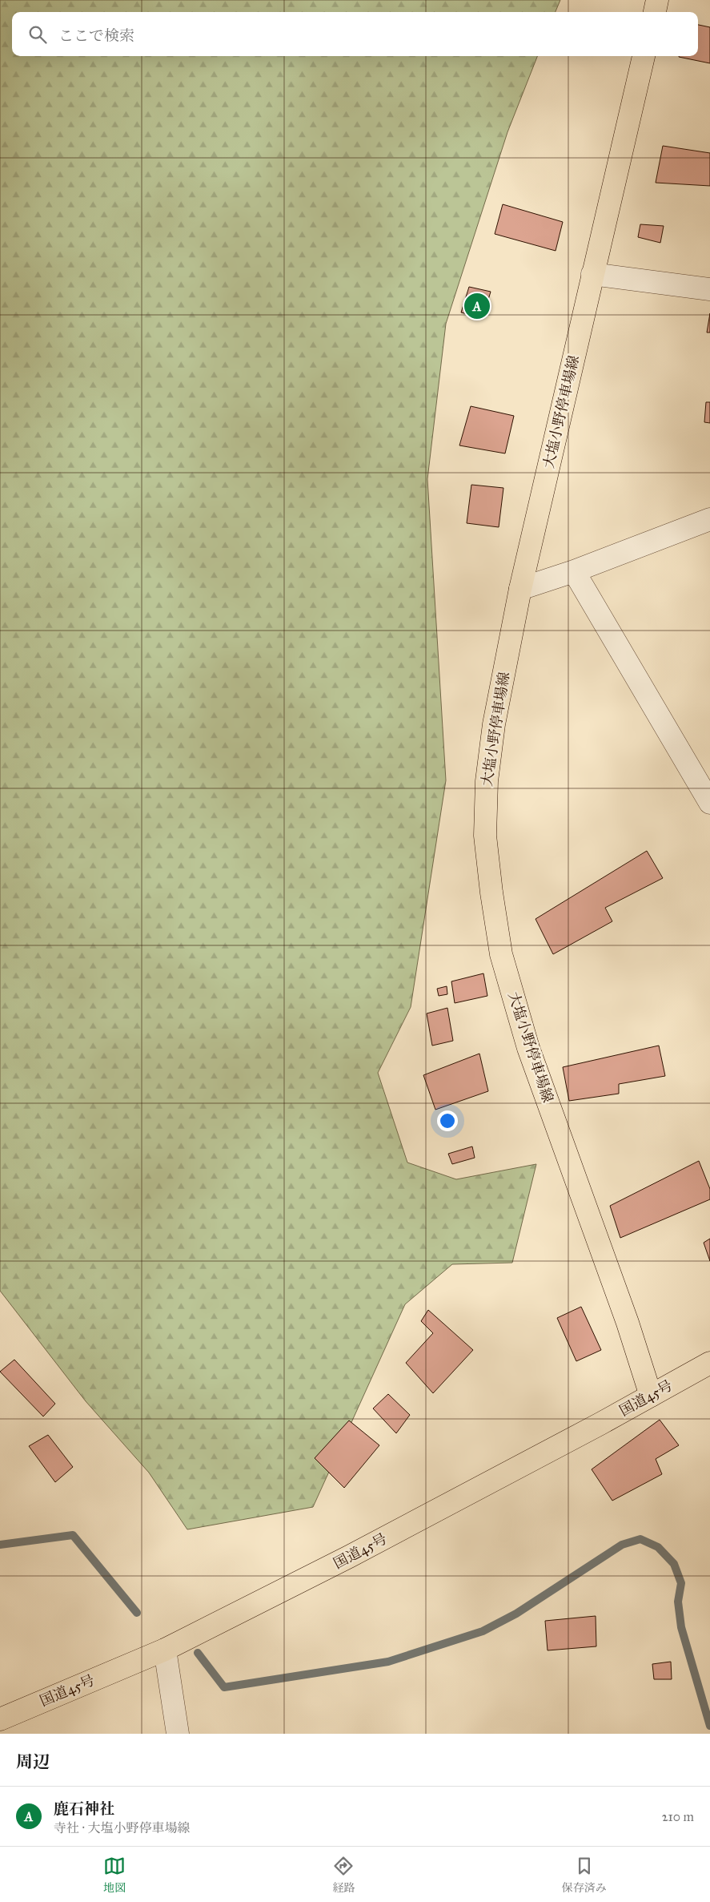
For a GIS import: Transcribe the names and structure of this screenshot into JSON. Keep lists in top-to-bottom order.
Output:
{
  "streets": {
    "main road": ["大塩小野停車場線", "国道45号"]
  },
  "crossings": [
    ["大塩小野停車場線", "国道45号"]
  ],
  "page": {
    "search": "ここで検索",
    "pins": "A",
    "heading": "周辺",
    "list": [
      {
        "mark": "A",
        "name": "鹿石神社",
        "note": "寺社 · 大塩小野停車場線",
        "value": "210 m"
      }
    ],
    "nav": ["地図", "経路", "保存済み"]
  }
}
